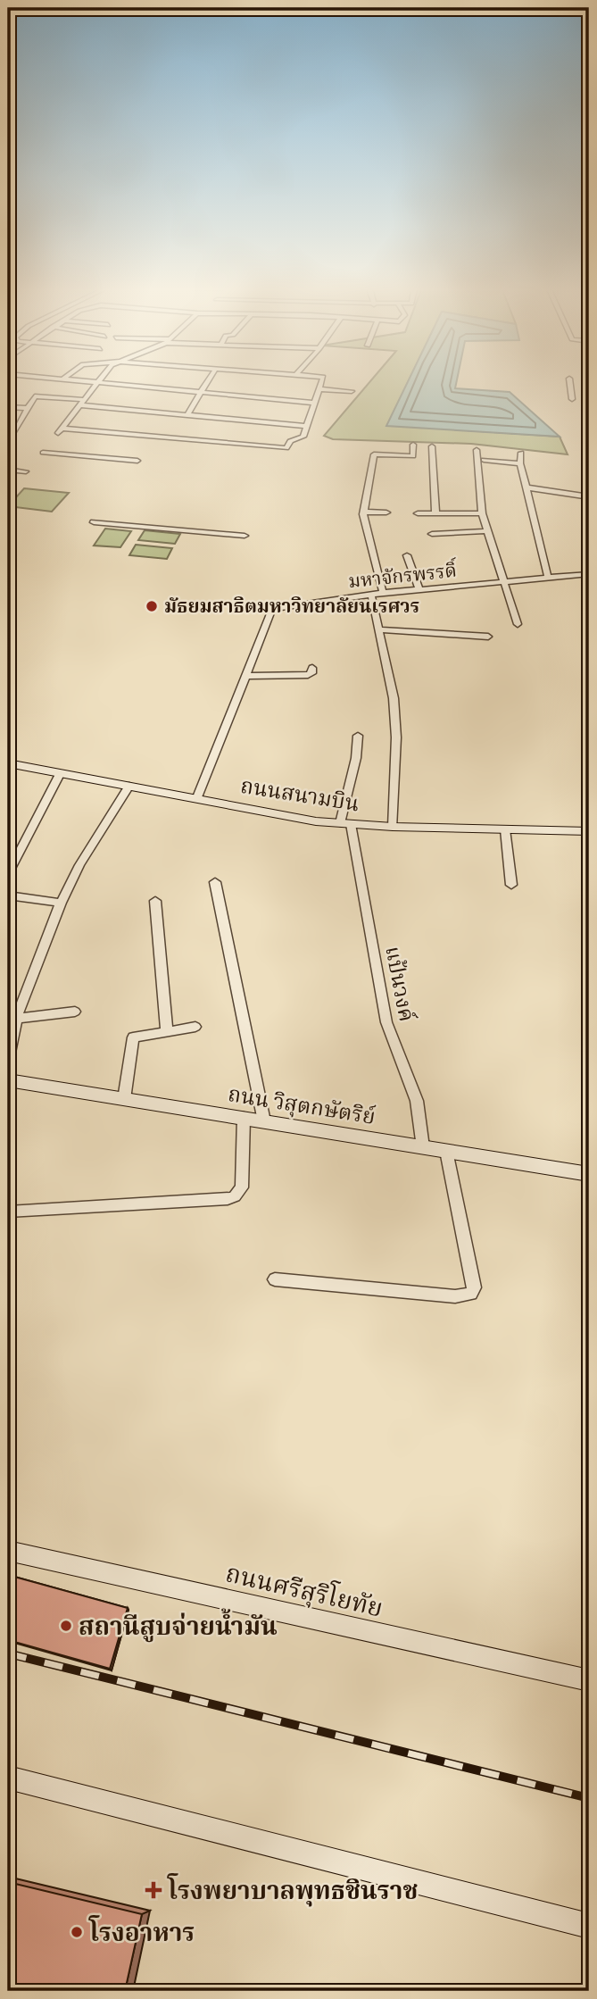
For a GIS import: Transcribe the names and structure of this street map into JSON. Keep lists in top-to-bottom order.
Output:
{
  "streets": {
    "street": [
      "มหาจักรพรรดิ์",
      "ถนนสนามบิน",
      "แป้นวงค์",
      "ถนน วิสุตกษัตริย์",
      "ถนนศรีสุริโยทัย"
    ]
  },
  "crossings": [
    ["มหาจักรพรรดิ์", "ถนนสนามบิน"],
    ["ถนนสนามบิน", "แป้นวงค์"],
    ["แป้นวงค์", "ถนน วิสุตกษัตริย์"]
  ],
  "places": {
    "other": ["มัธยมสาธิตมหาวิทยาลัยนเรศวร", "สถานีสูบจ่ายน้ำมัน", "โรงอาหาร"],
    "health": ["โรงพยาบาลพุทธชินราช"]
  }
}
